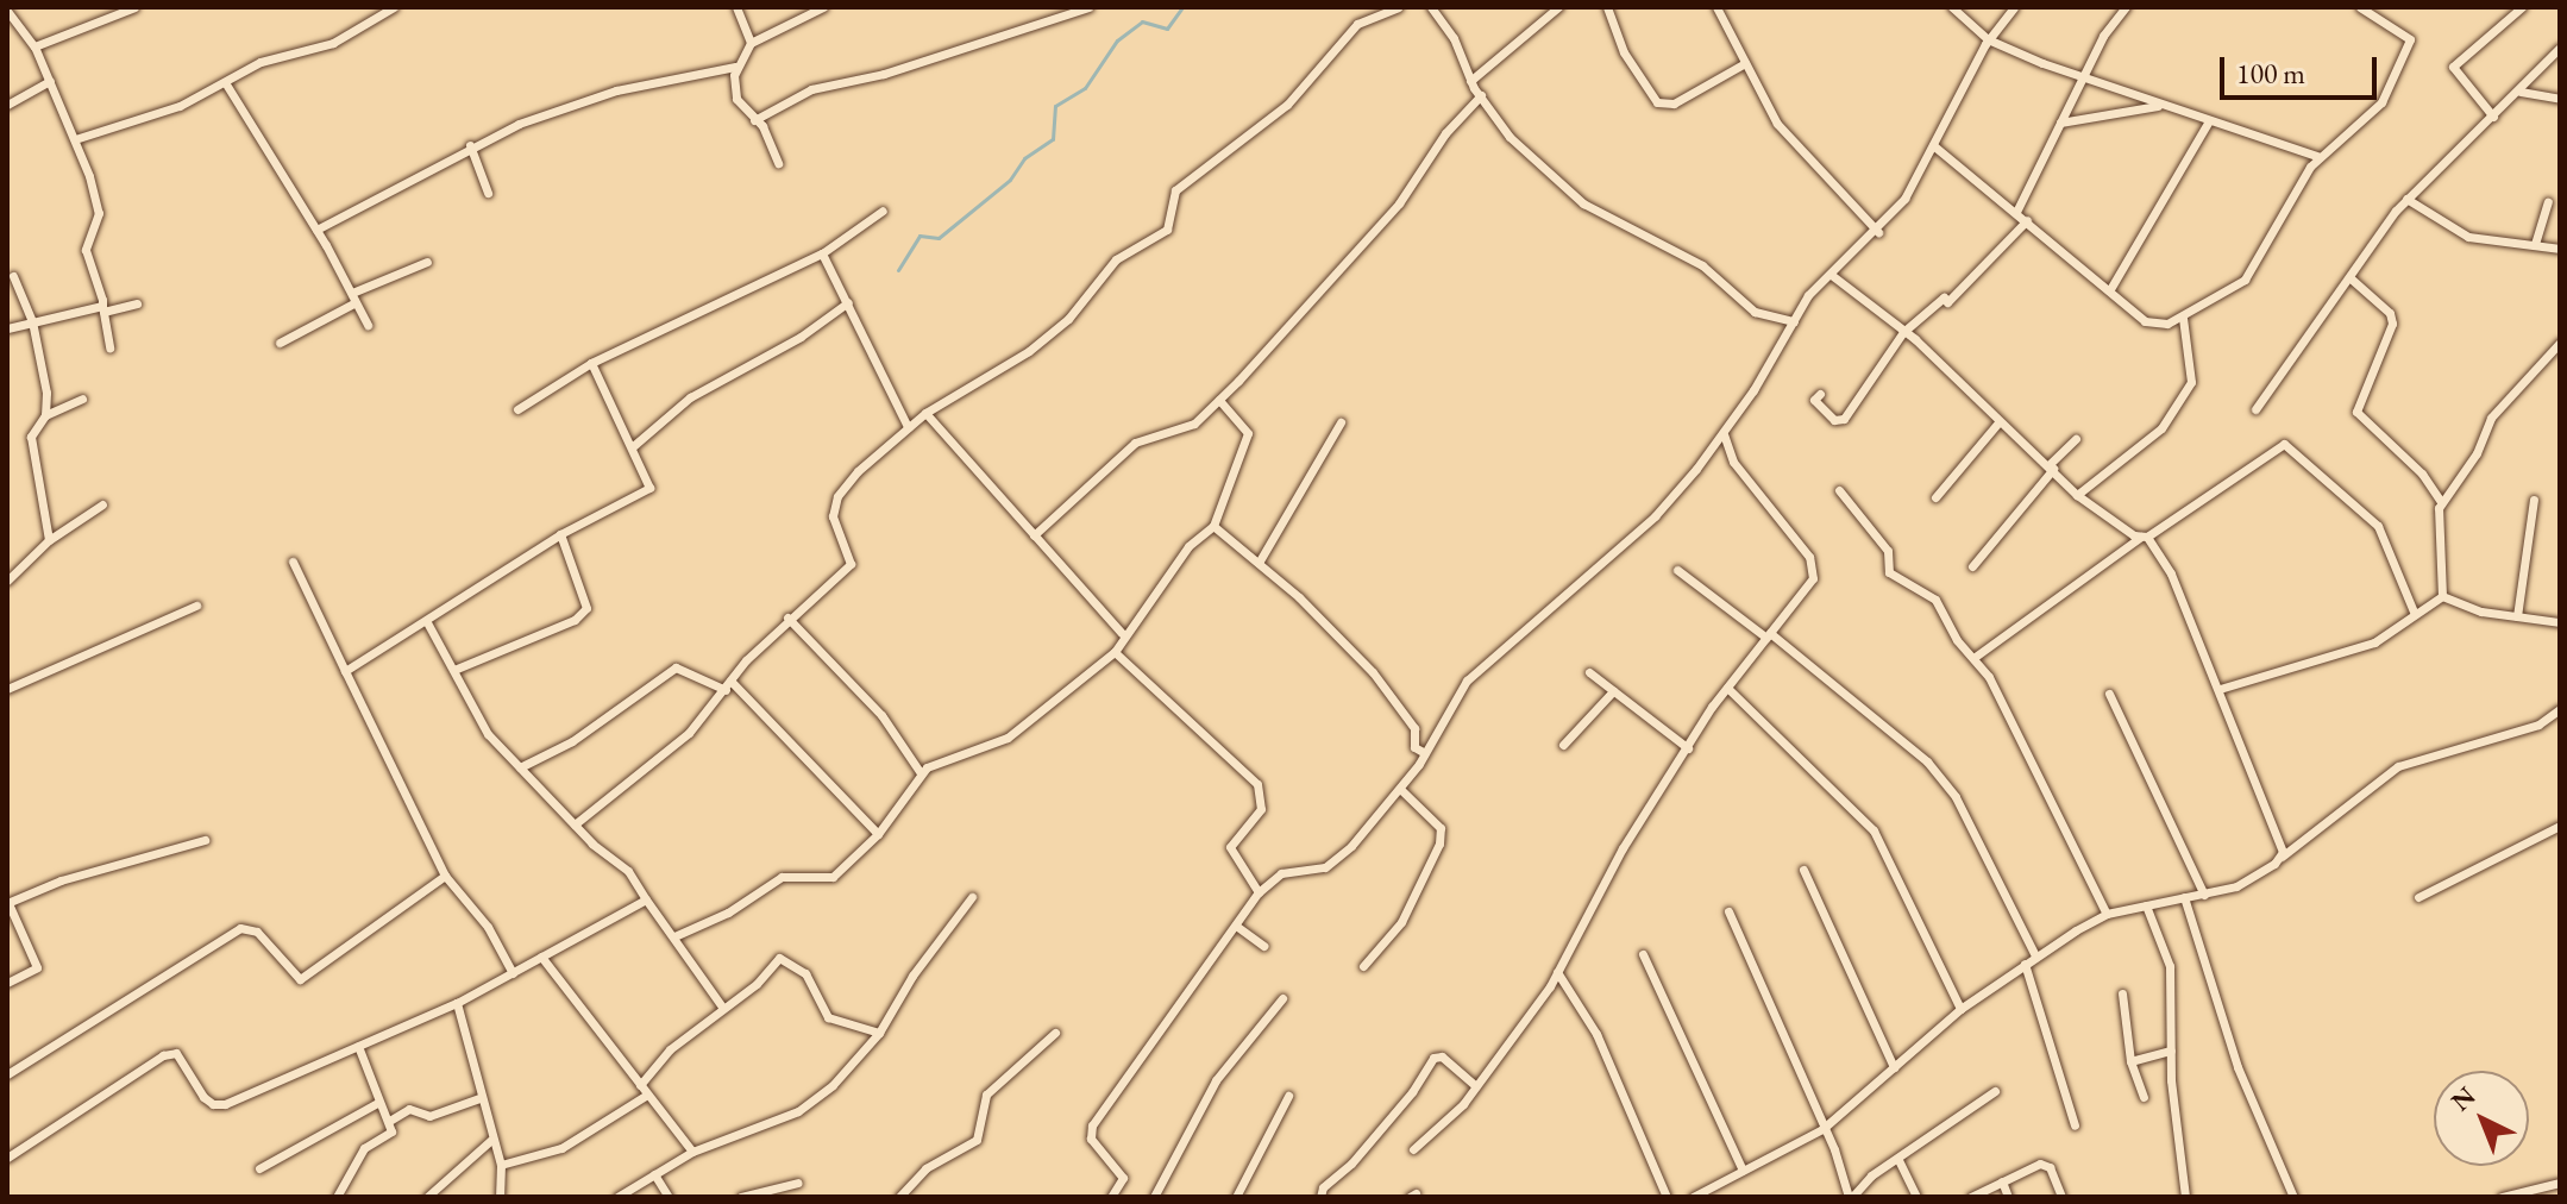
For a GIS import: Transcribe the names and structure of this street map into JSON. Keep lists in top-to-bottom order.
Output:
{
  "scale_bar": "100 m",
  "north": "top left"
}
